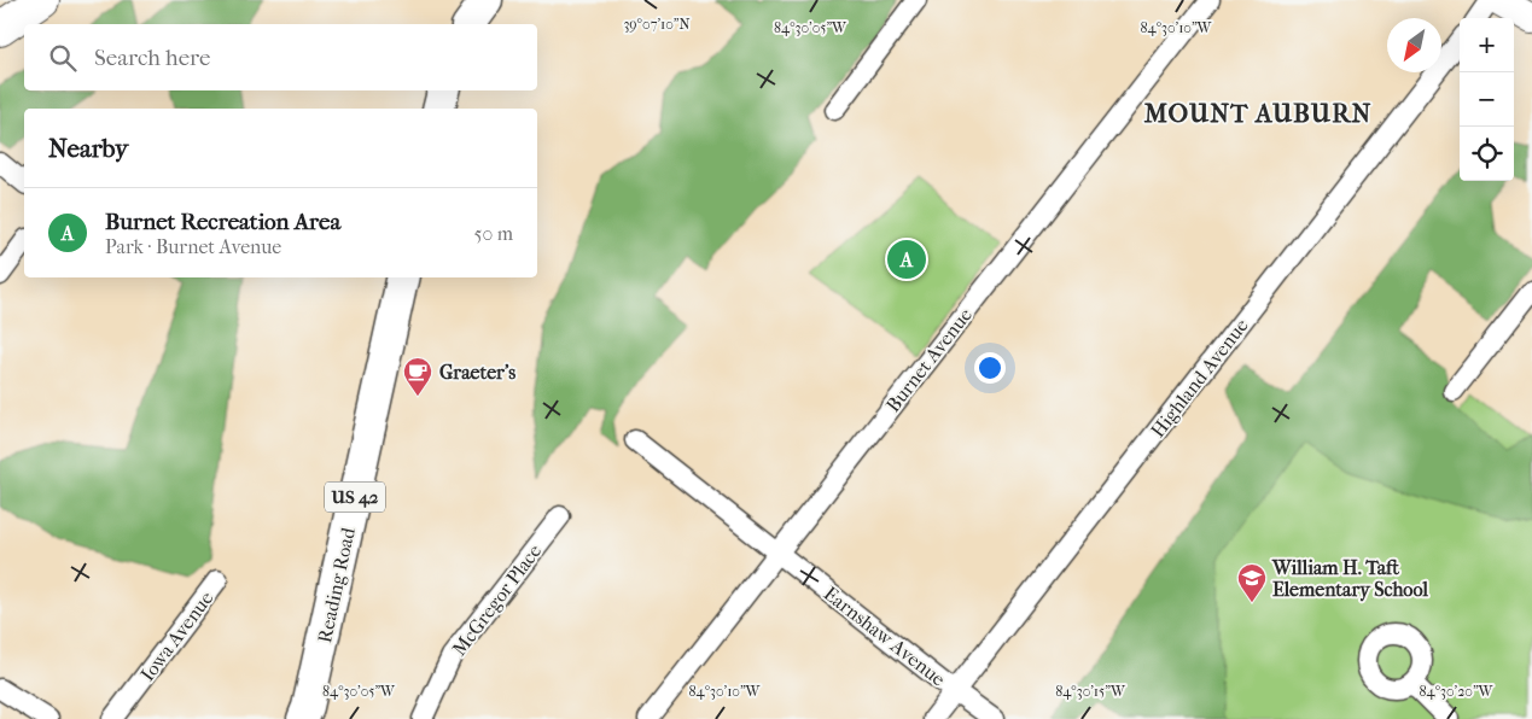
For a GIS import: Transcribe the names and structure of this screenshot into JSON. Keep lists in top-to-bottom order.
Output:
{
  "streets": {
    "main road": ["US 42", "Reading Road"],
    "street": [
      "Burnet Avenue",
      "Highland Avenue",
      "McGregor Place",
      "Iowa Avenue",
      "Earnshaw Avenue"
    ]
  },
  "crossings": [
    ["Burnet Avenue", "Earnshaw Avenue"],
    ["Highland Avenue", "Earnshaw Avenue"]
  ],
  "districts": ["MOUNT AUBURN"],
  "places": {
    "cafe": ["Graeter's"],
    "school or university": ["William H. Taft Elementary School"]
  },
  "north": "bottom left",
  "page": {
    "map_buttons": ["+", "−"],
    "search": "Search here",
    "heading": "Nearby",
    "list": [
      {
        "mark": "A",
        "name": "Burnet Recreation Area",
        "note": "Park · Burnet Avenue",
        "value": "50 m"
      }
    ],
    "pins": "A"
  },
  "coordinates": [
    "39°07'10\"N",
    "84°30'05\"W",
    "84°30'10\"W",
    "84°30'15\"W",
    "84°30'20\"W"
  ]
}
